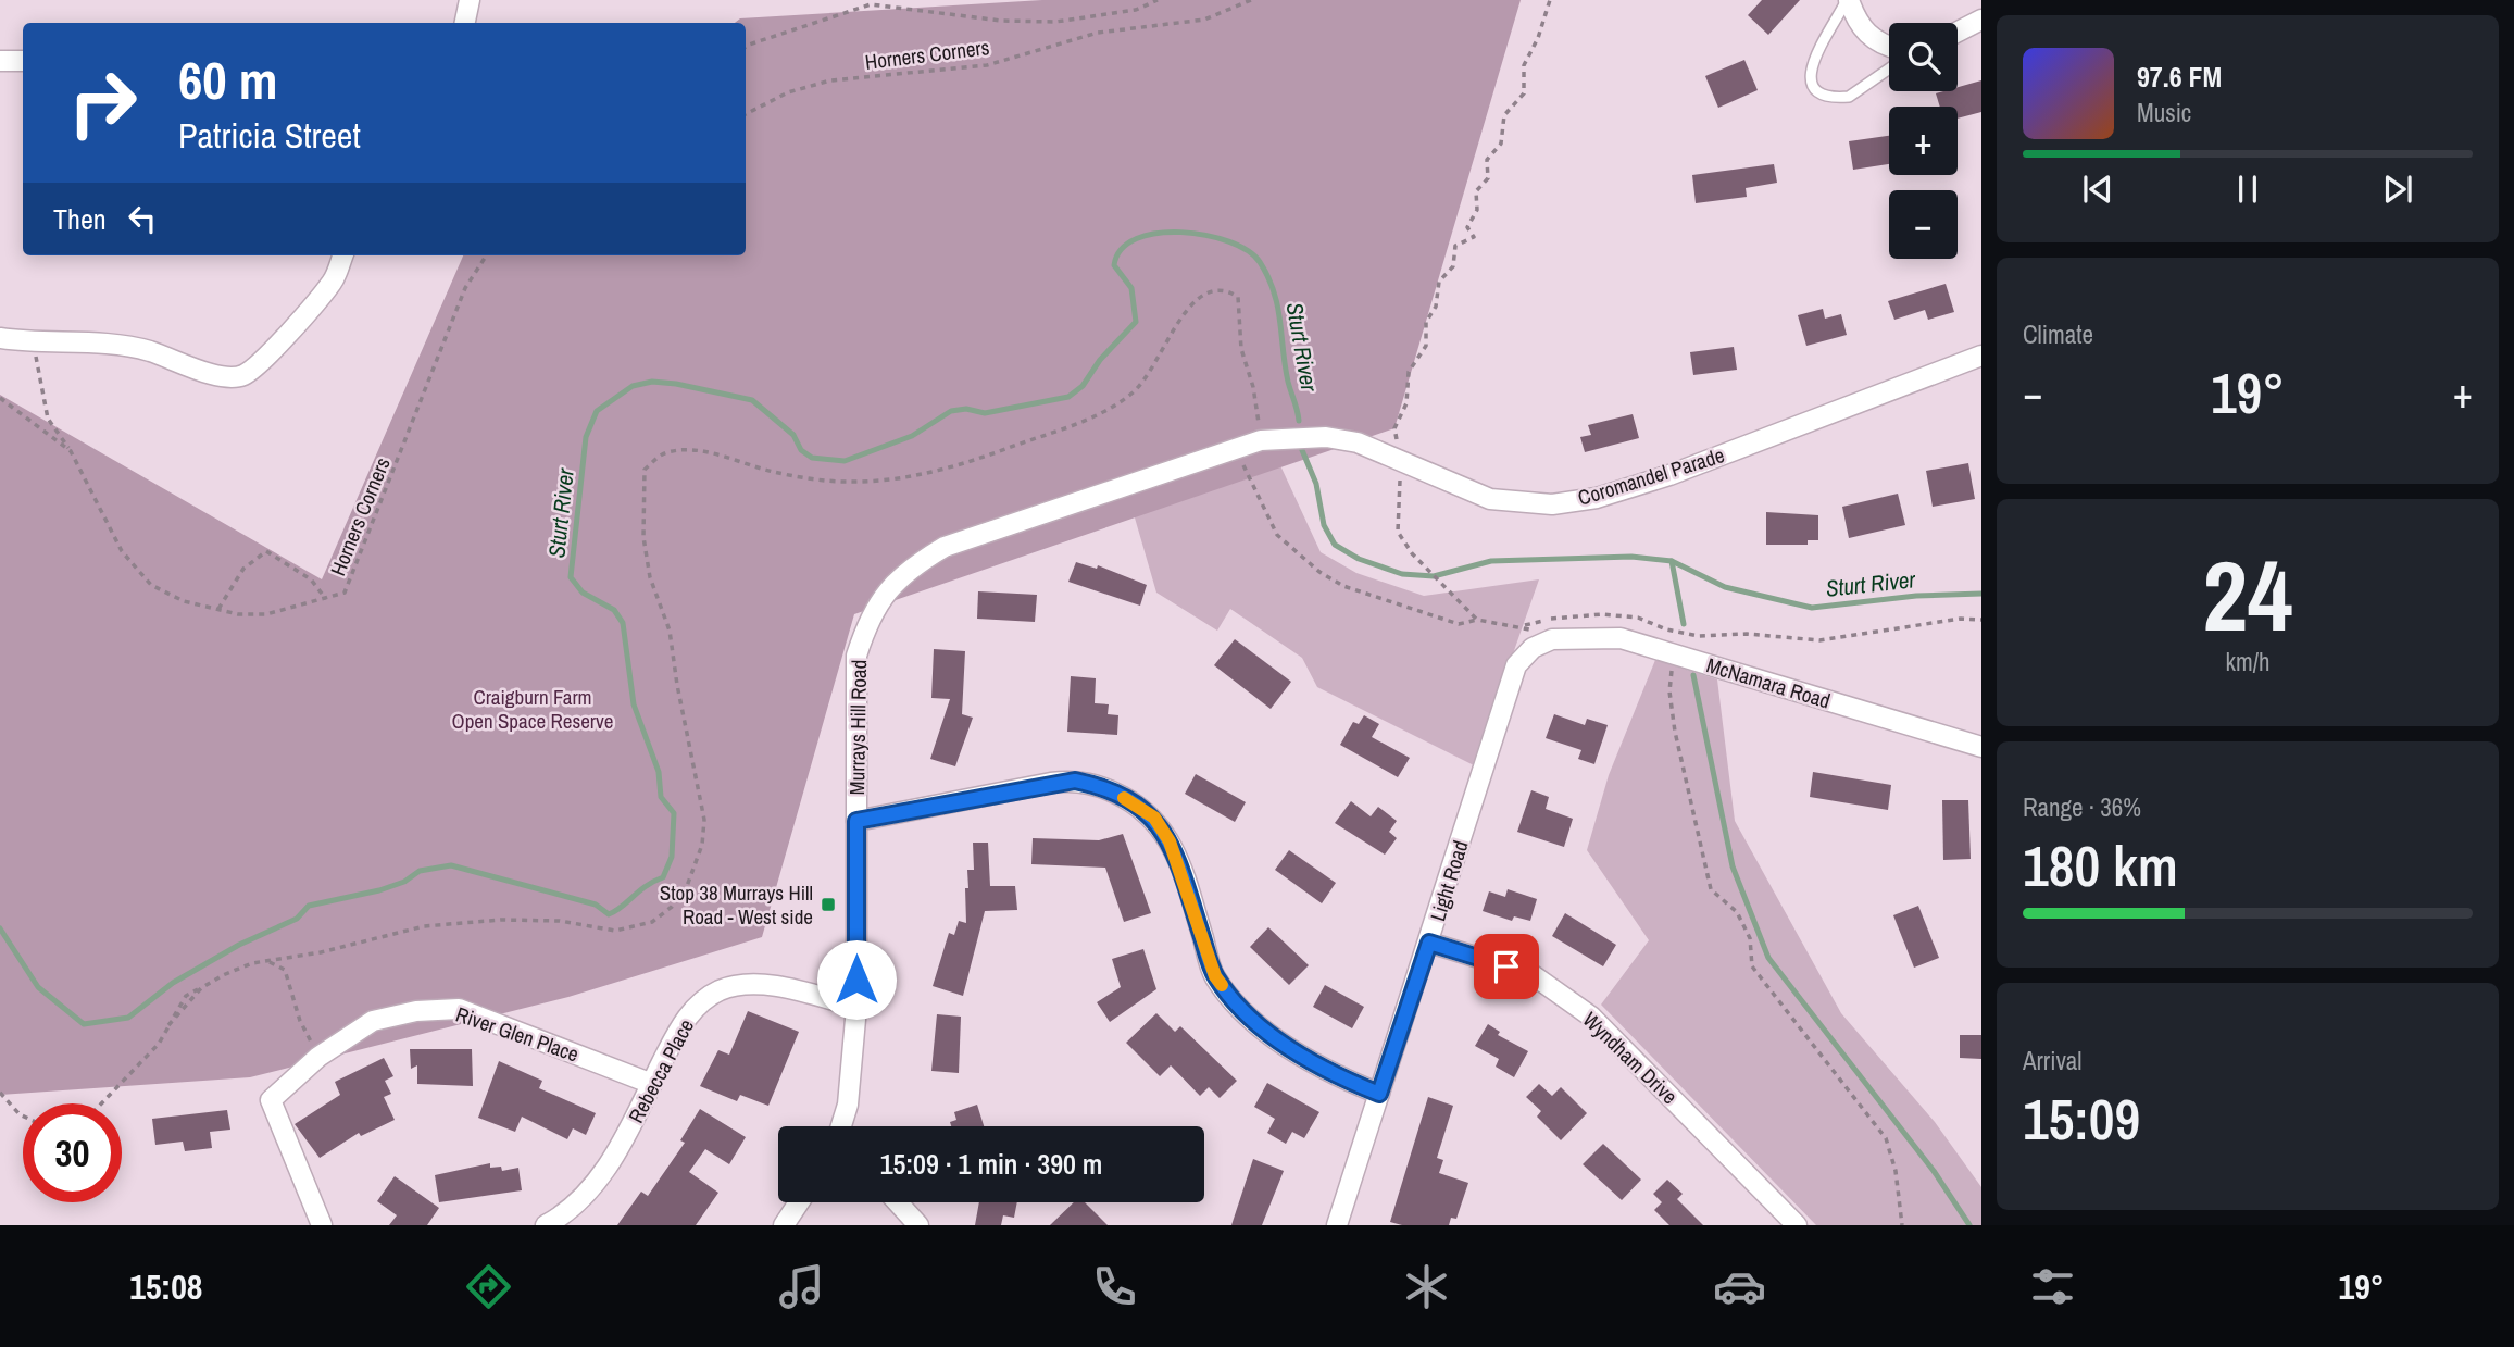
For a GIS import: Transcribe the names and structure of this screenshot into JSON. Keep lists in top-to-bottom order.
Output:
{
  "streets": {
    "street": [
      "Coromandel Parade",
      "McNamara Road",
      "Murrays Hill Road",
      "Light Road",
      "River Glen Place",
      "Wyndham Drive",
      "Rebecca Place"
    ],
    "path": ["Horners Corners"]
  },
  "crossings": [
    ["Coromandel Parade", "Murrays Hill Road"],
    ["McNamara Road", "Light Road"],
    ["Murrays Hill Road", "Rebecca Place"],
    ["Light Road", "Wyndham Drive"],
    ["River Glen Place", "Rebecca Place"]
  ],
  "water": ["Sturt River"],
  "parks": ["Craigburn Farm Open Space Reserve"],
  "places": {
    "transit": ["Stop 38 Murrays Hill Road - West side"]
  },
  "page": {
    "map_buttons": ["+", "−"],
    "turn": ["60 m", "Patricia Street"],
    "song": ["97.6 FM", "Music"],
    "then": "Then",
    "tile": [
      "Climate",
      ["24", "km/h"],
      ["Range · 36%", "180 km"],
      ["Arrival", "15:09"]
    ],
    "heat": ["−", "19°", "+"],
    "limit": "30",
    "trip": "15:09 · 1 min · 390 m",
    "tabs": ["15:08", "19°"]
  }
}
